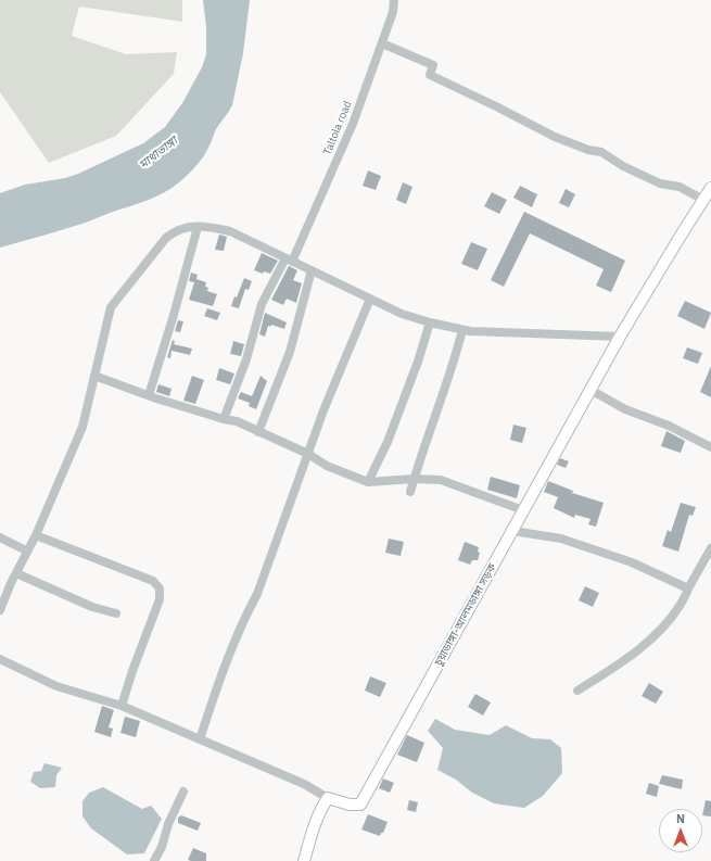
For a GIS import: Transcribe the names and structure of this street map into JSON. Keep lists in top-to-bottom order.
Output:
{
  "streets": {
    "main road": ["চুয়াডাঙ্গা-আলমডাঙ্গা সড়ক"],
    "street": ["Taltola road"]
  },
  "water": ["মাথাভাঙ্গা"],
  "north": "top"
}
